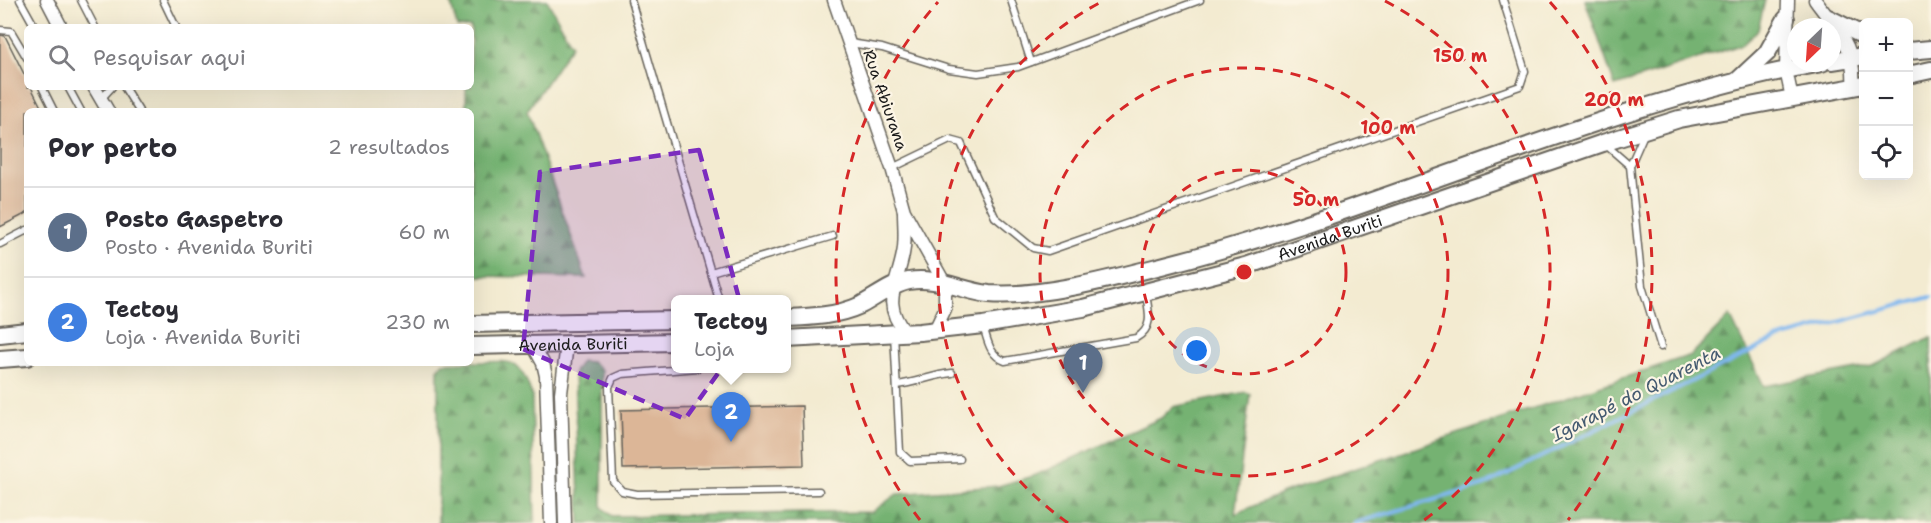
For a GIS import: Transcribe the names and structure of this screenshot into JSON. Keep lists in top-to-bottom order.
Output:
{
  "streets": {
    "main road": ["Avenida Buriti"],
    "street": ["Rua Abiurana"]
  },
  "crossings": [
    ["Rua Abiurana", "Avenida Buriti"]
  ],
  "water": ["Igarapé do Quarenta"],
  "north": "bottom left",
  "page": {
    "map_buttons": ["+", "−"],
    "search": "Pesquisar aqui",
    "heading": ["Por perto", "2 resultados"],
    "list": [
      {
        "mark": "1",
        "name": "Posto Gaspetro",
        "note": "Posto · Avenida Buriti",
        "value": "60 m"
      },
      {
        "mark": "2",
        "name": "Tectoy",
        "note": "Loja · Avenida Buriti",
        "value": "230 m"
      }
    ],
    "popup": ["Tectoy", "Loja"],
    "pins": ["1", "2"]
  },
  "rings": [
    "150 m",
    "200 m",
    "100 m",
    "50 m"
  ]
}
